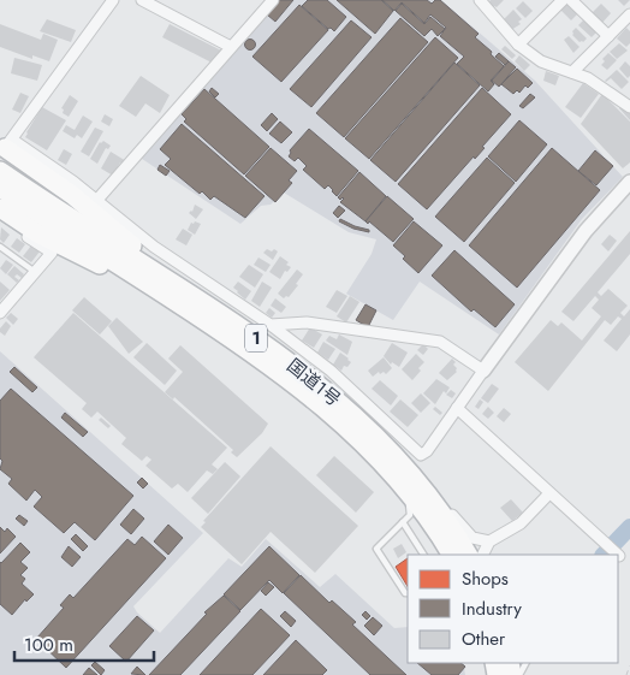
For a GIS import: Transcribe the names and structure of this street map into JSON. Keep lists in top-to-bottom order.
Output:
{
  "streets": {
    "highway": ["1", "国道1号"]
  },
  "crossings": [
    ["1", "国道1号"]
  ],
  "legend": ["Shops", "Industry", "Other"],
  "scale_bar": "100 m"
}
